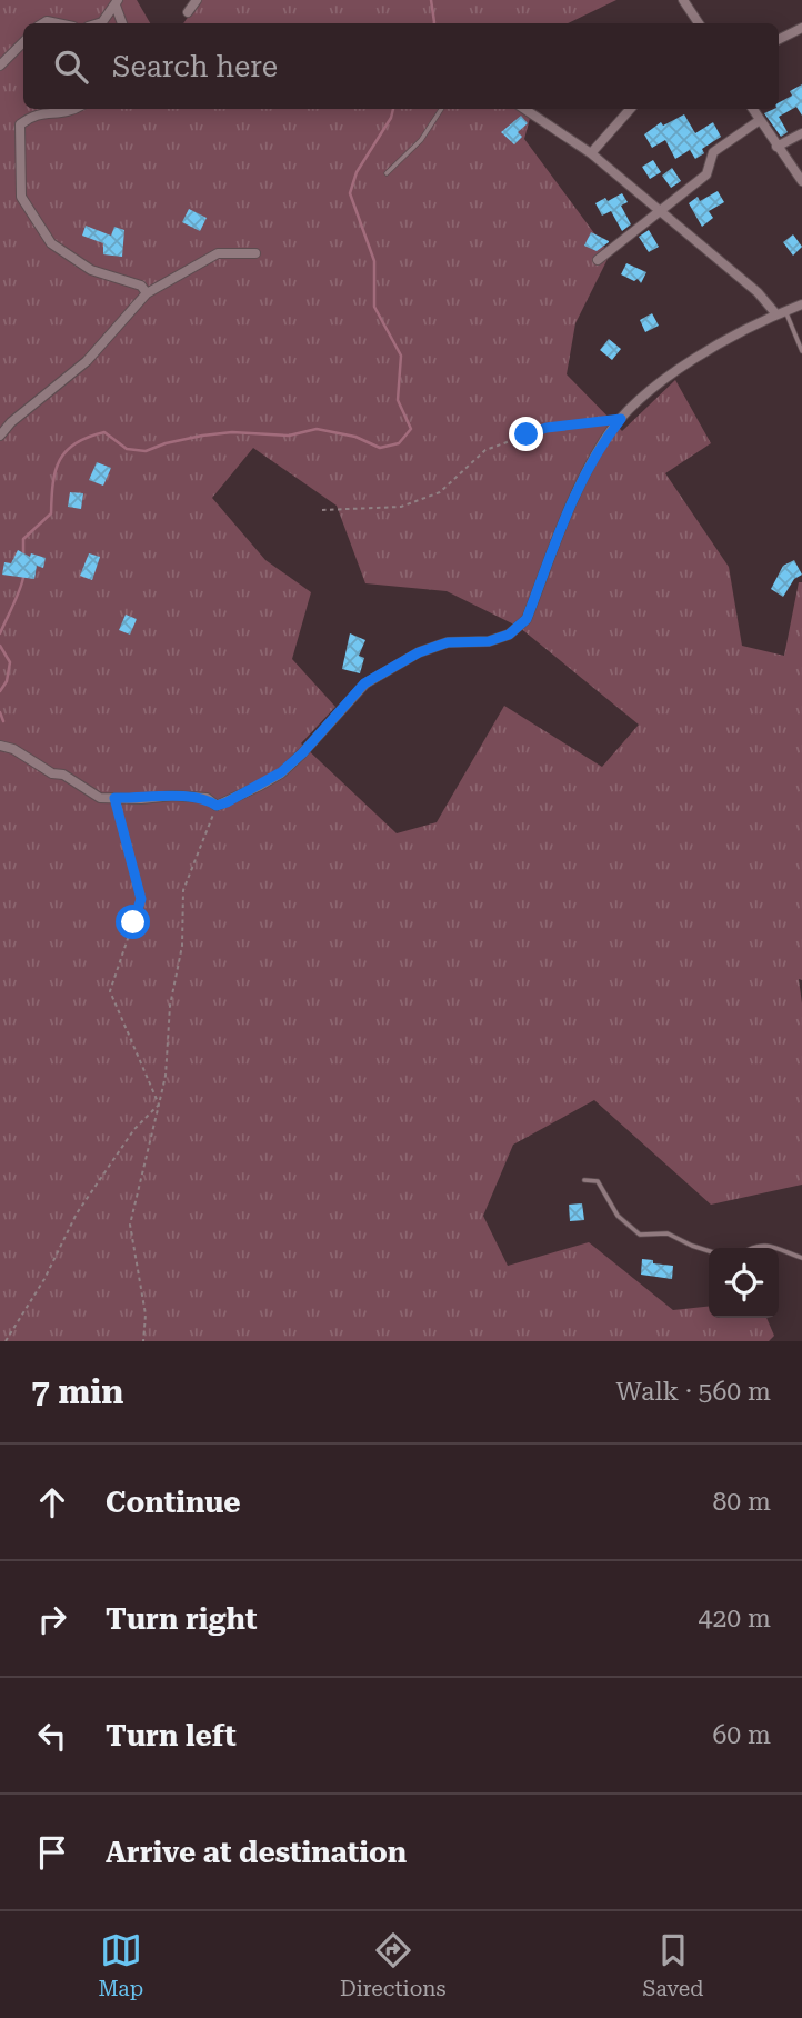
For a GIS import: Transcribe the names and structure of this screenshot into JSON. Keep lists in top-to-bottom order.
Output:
{
  "page": {
    "search": "Search here",
    "heading": ["7 min", "Walk · 560 m"],
    "list": [
      ["Continue", "80 m"],
      ["Turn right", "420 m"],
      ["Turn left", "60 m"],
      "Arrive at destination"
    ],
    "nav": ["Map", "Directions", "Saved"]
  }
}
